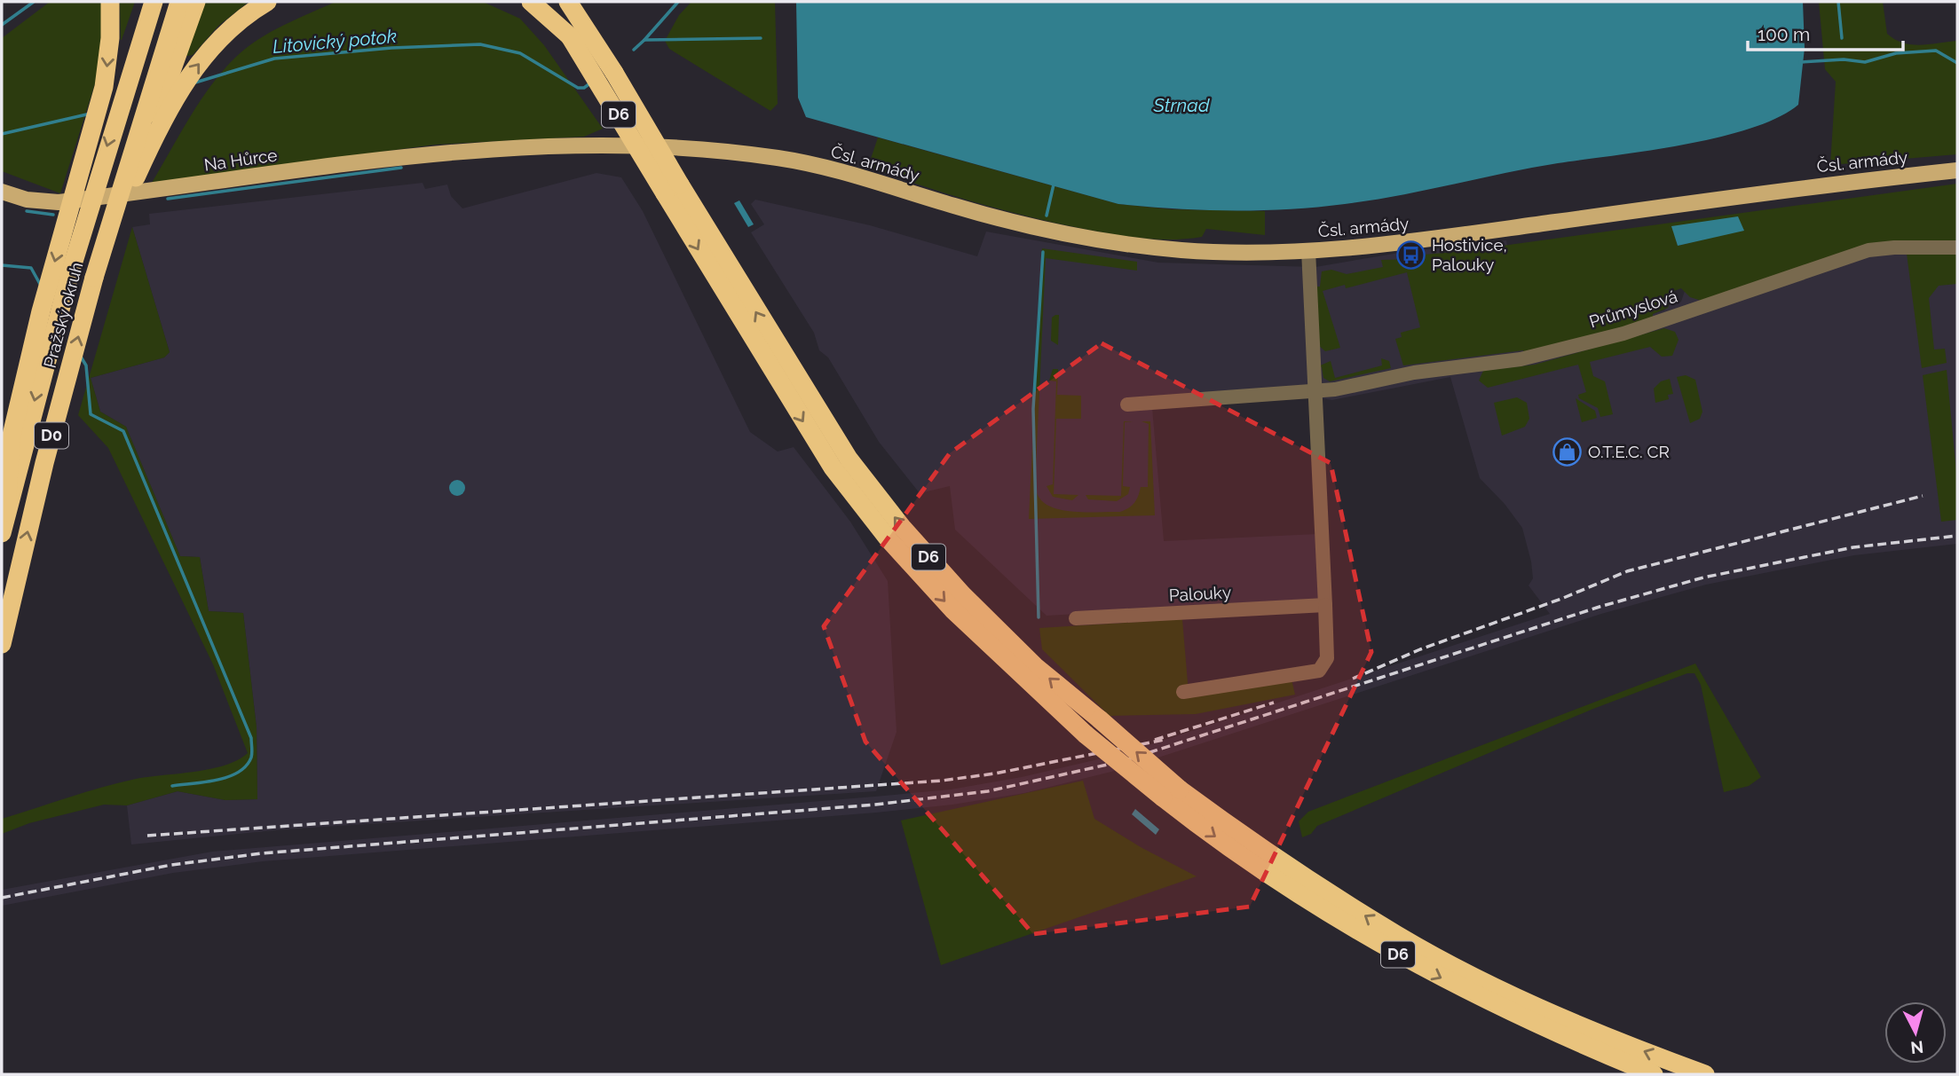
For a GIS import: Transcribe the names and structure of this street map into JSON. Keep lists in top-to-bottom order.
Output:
{
  "streets": {
    "highway": ["D6", "Pražský okruh", "D0"],
    "main road": ["Na Hůrce", "Čsl. armády"],
    "street": ["Průmyslová", "Palouky"]
  },
  "crossings": [
    ["Na Hůrce", "Čsl. armády"]
  ],
  "water": ["Litovický potok", "Strnad"],
  "places": {
    "bus stop": ["Hostivice, Palouky"],
    "shop": ["O.T.E.C. CR"]
  },
  "scale_bar": "100 m",
  "north": "bottom"
}
